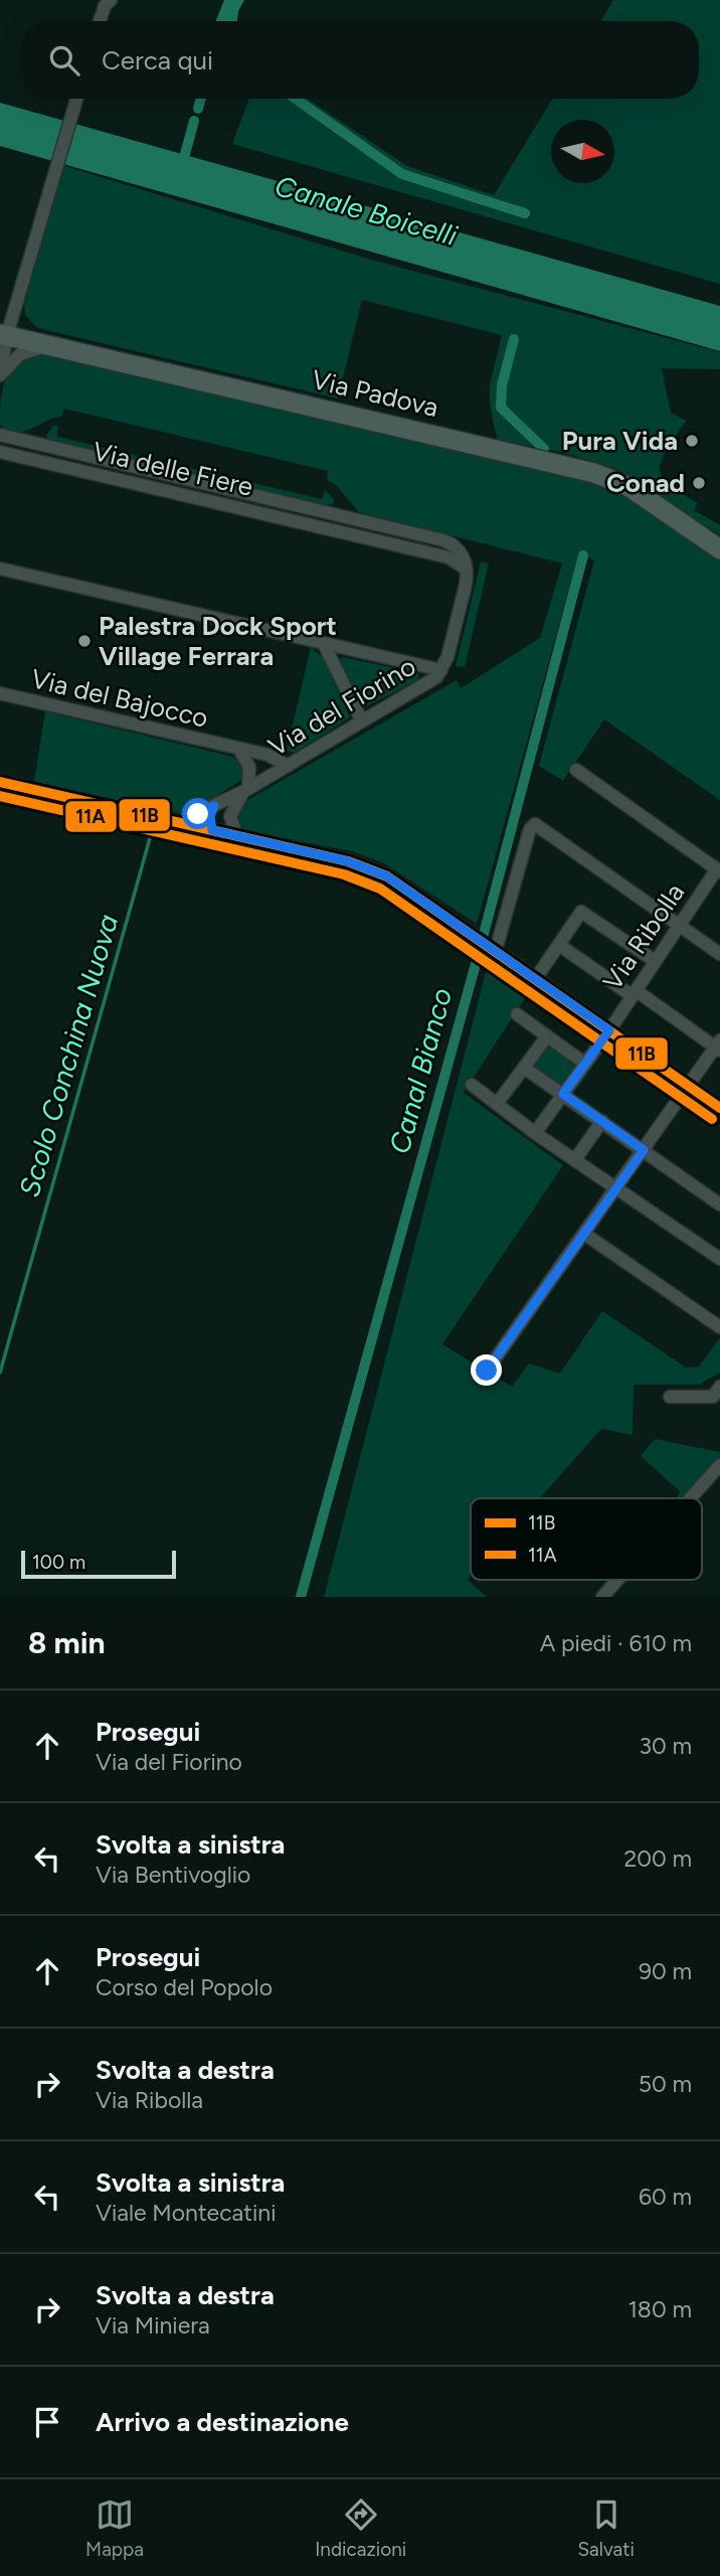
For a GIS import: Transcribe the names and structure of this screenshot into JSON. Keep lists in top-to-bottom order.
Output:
{
  "streets": {
    "main road": ["Via Padova"],
    "street": [
      "Via delle Fiere",
      "Via del Bajocco",
      "Via del Fiorino",
      "Via Ribolla"
    ]
  },
  "crossings": [
    ["Via delle Fiere", "Via del Fiorino"],
    ["Via del Bajocco", "Via del Fiorino"]
  ],
  "water": ["Canale Boicelli", "Scolo Conchina Nuova", "Canal Bianco"],
  "places": ["Pura Vida", "Conad", "Palestra Dock Sport Village Ferrara"],
  "lines": ["transit line 11B", "transit line 11A"],
  "legend": ["11B", "11A"],
  "scale_bar": "100 m",
  "north": "right",
  "page": {
    "search": "Cerca qui",
    "scale": "100 m",
    "heading": ["8 min", "A piedi · 610 m"],
    "list": [
      ["Prosegui", "Via del Fiorino", "30 m"],
      ["Svolta a sinistra", "Via Bentivoglio", "200 m"],
      ["Prosegui", "Corso del Popolo", "90 m"],
      ["Svolta a destra", "Via Ribolla", "50 m"],
      ["Svolta a sinistra", "Viale Montecatini", "60 m"],
      ["Svolta a destra", "Via Miniera", "180 m"],
      "Arrivo a destinazione"
    ],
    "nav": ["Mappa", "Indicazioni", "Salvati"]
  }
}
